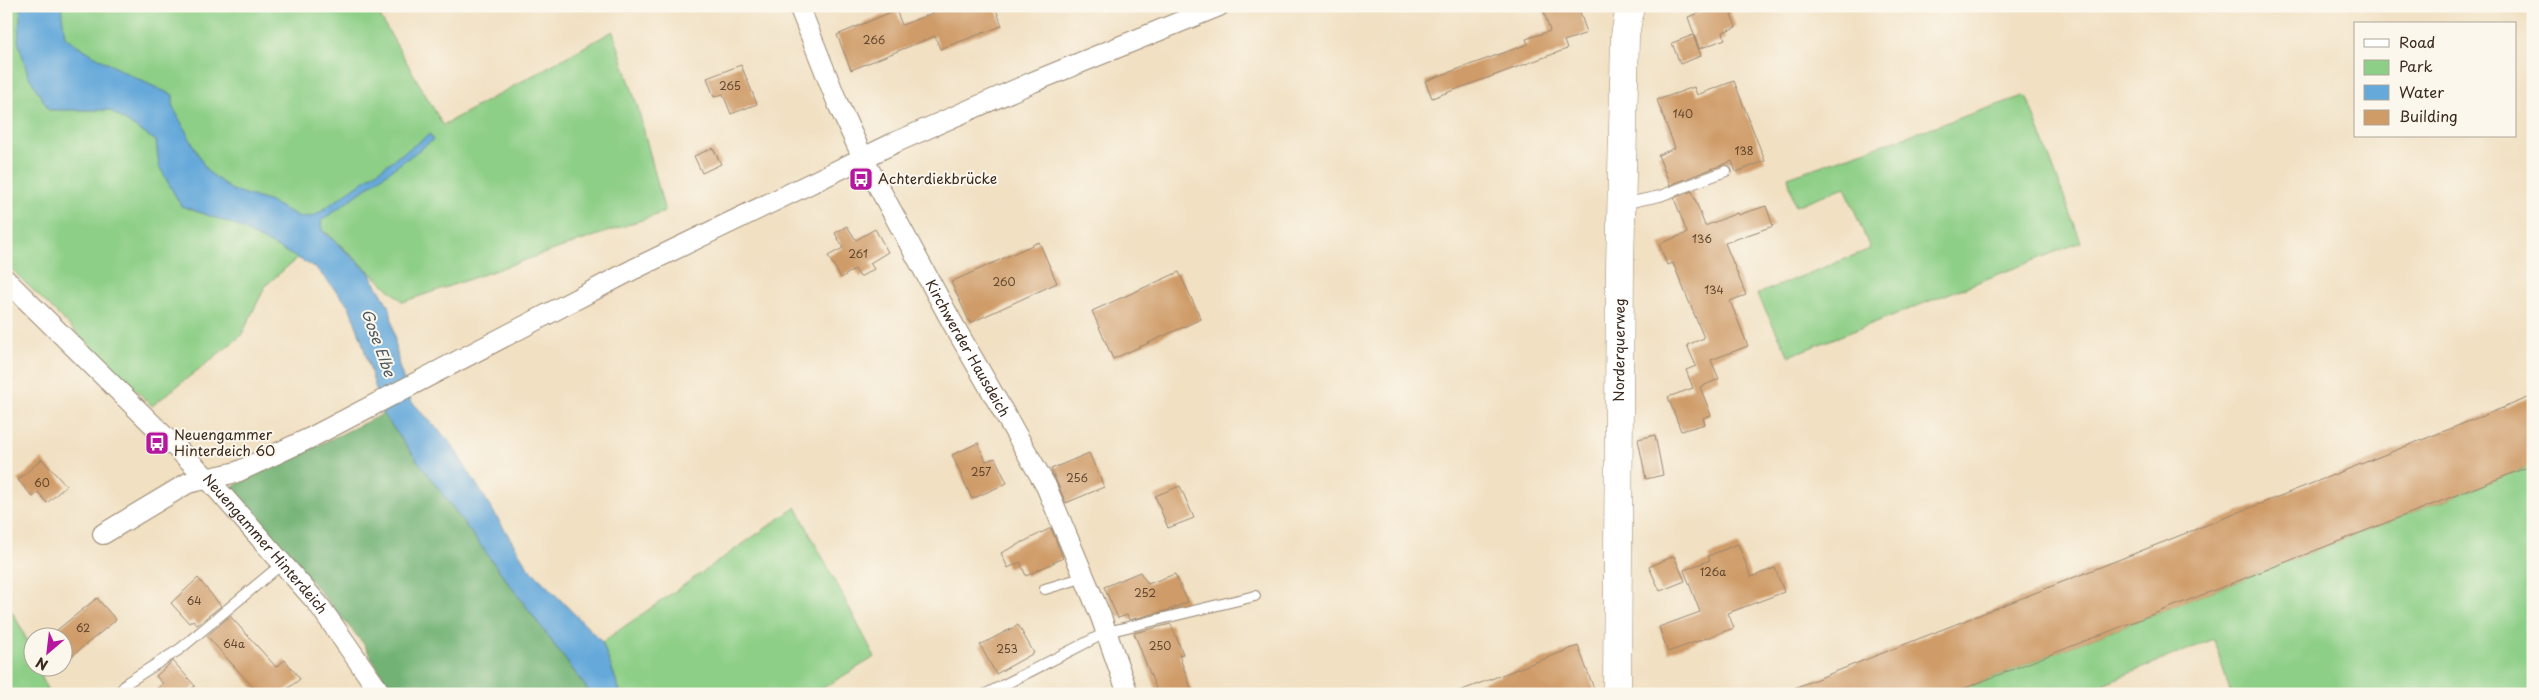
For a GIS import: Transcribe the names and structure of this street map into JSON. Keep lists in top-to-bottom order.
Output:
{
  "streets": {
    "street": ["Kirchwerder Hausdeich", "Norderquerweg", "Neuengammer Hinterdeich"]
  },
  "water": ["Gose Elbe"],
  "places": {
    "bus stop": ["Achterdiekbrücke", "Neuengammer Hinterdeich 60"]
  },
  "house_numbers": [
    "266",
    "265",
    "140",
    "138",
    "136",
    "261",
    "260",
    "134",
    "257",
    "256",
    "60",
    "126a",
    "252",
    "64",
    "62",
    "64a",
    "250",
    "253"
  ],
  "legend": [
    "Road",
    "Park",
    "Water",
    "Building"
  ],
  "north": "bottom left"
}
